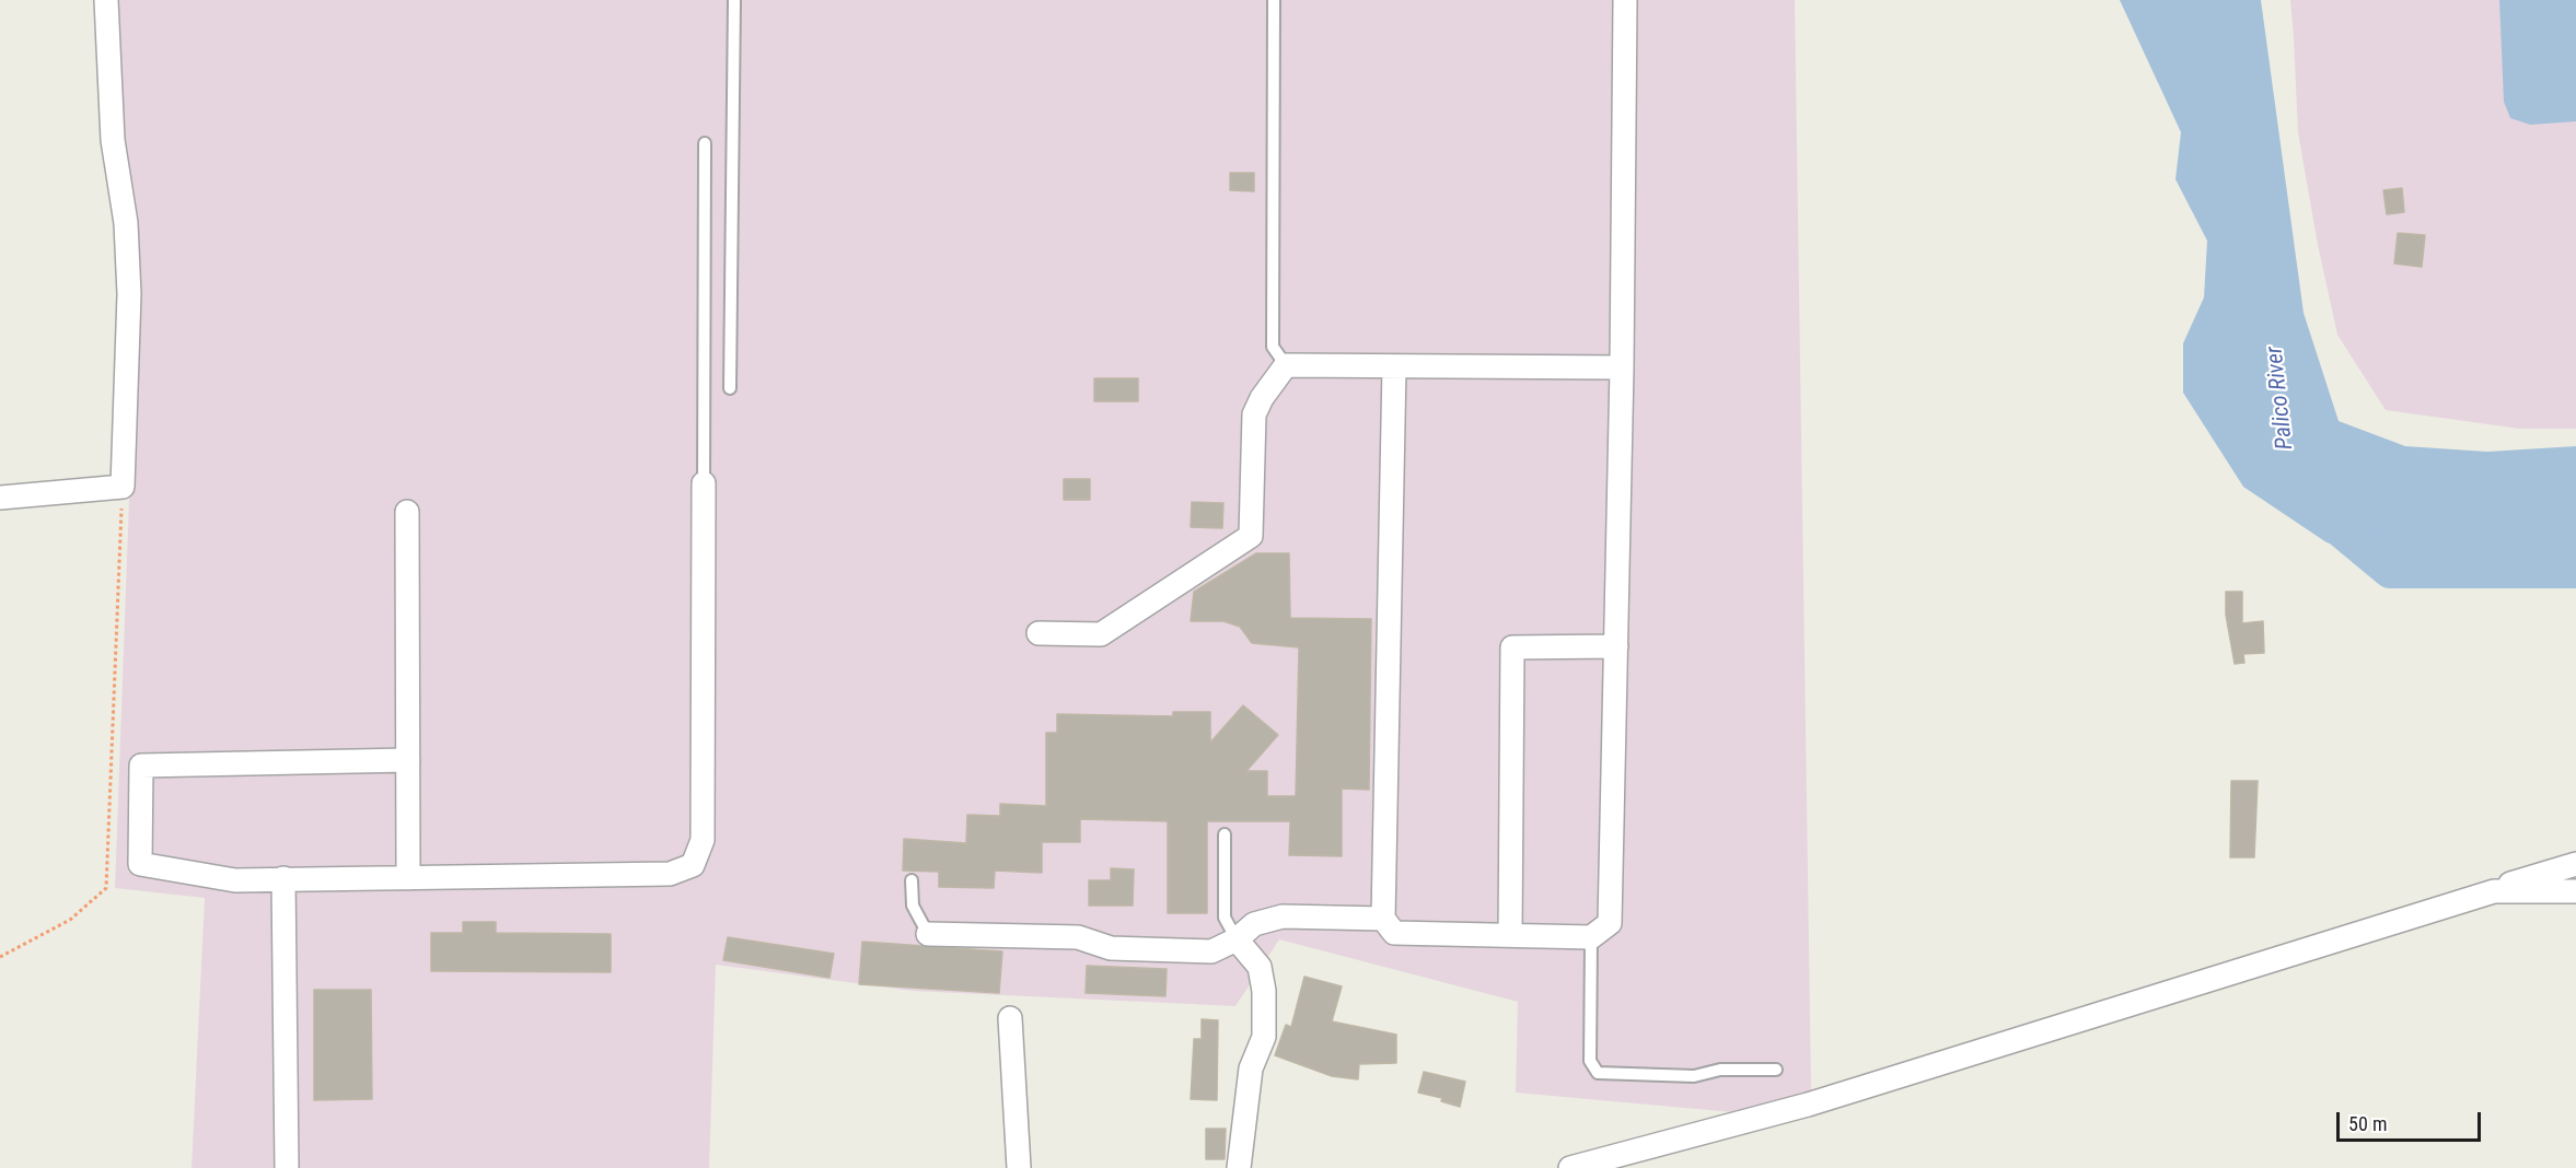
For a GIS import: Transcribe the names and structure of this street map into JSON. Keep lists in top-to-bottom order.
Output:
{
  "water": ["Palico River"],
  "scale_bar": "50 m"
}
